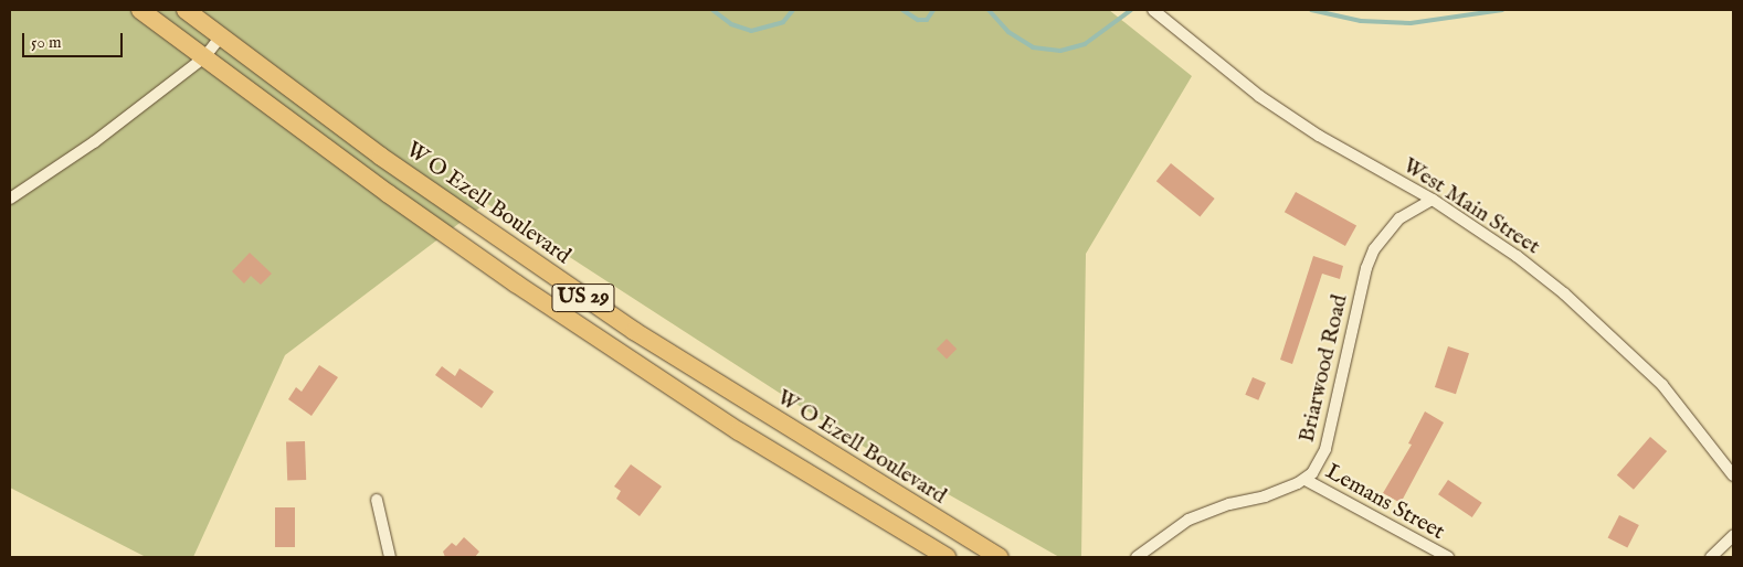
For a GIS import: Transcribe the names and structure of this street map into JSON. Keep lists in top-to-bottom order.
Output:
{
  "streets": {
    "main road": ["W O Ezell Boulevard", "US 29"],
    "street": ["West Main Street", "Briarwood Road", "Lemans Street"]
  },
  "crossings": [
    ["West Main Street", "Briarwood Road"],
    ["Briarwood Road", "Lemans Street"]
  ],
  "scale_bar": "50 m"
}
